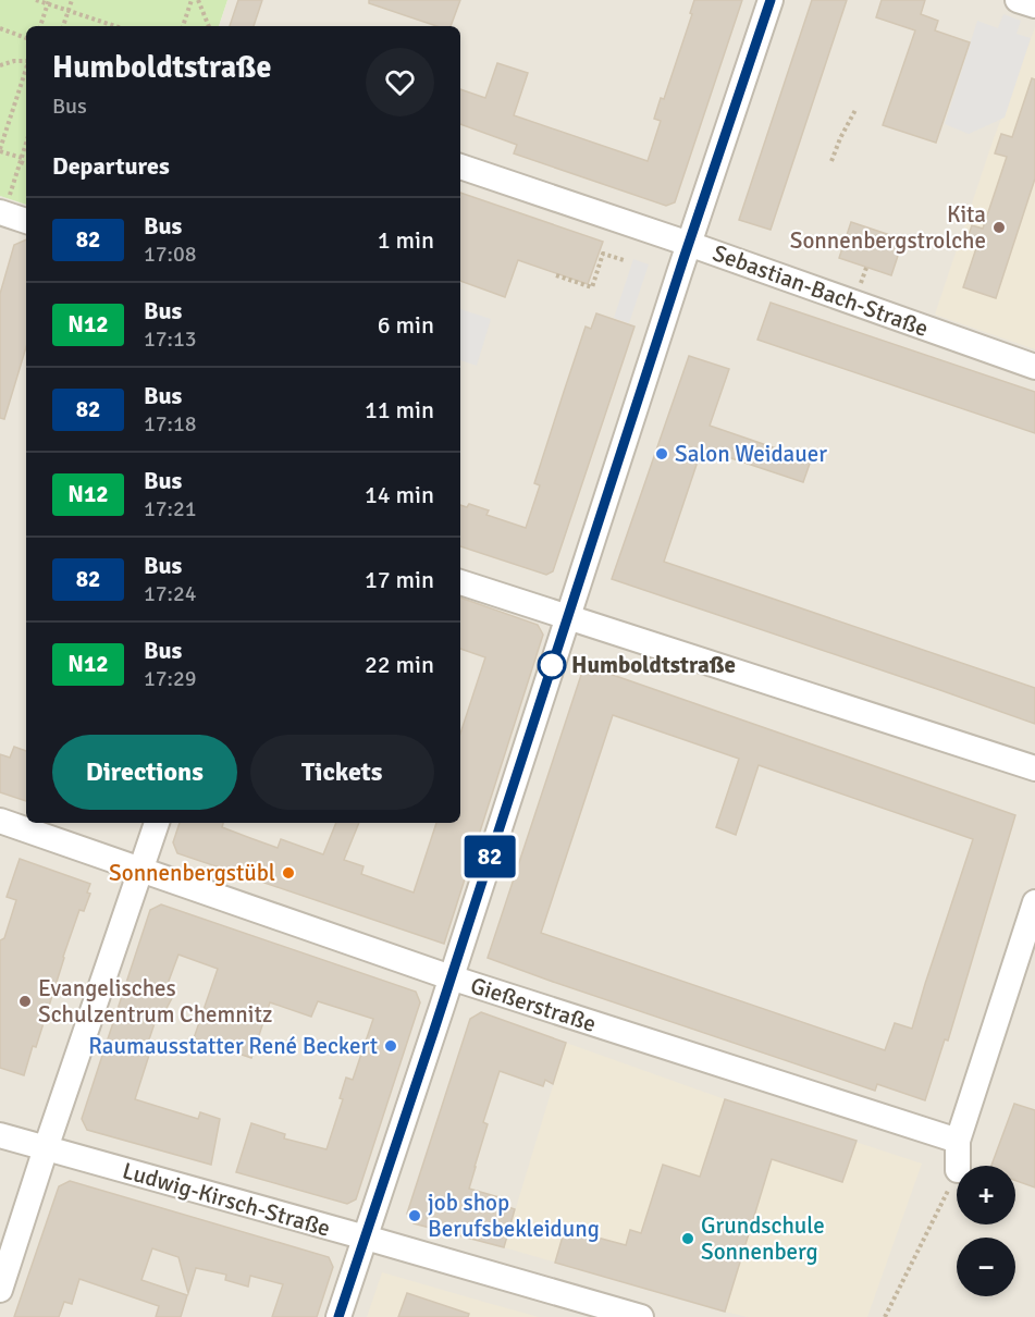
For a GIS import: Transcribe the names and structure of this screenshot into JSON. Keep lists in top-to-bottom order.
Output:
{
  "streets": {
    "street": ["Sebastian-Bach-Straße", "Gießerstraße", "Ludwig-Kirsch-Straße"]
  },
  "places": [
    "Kita Sonnenbergstrolche",
    "Salon Weidauer",
    "Humboldtstraße",
    "Sonnenbergstübl",
    "Evangelisches Schulzentrum Chemnitz",
    "Raumausstatter René Beckert",
    "job shop Berufsbekleidung",
    "Grundschule Sonnenberg"
  ],
  "lines": ["bus line 82"],
  "page": {
    "on_map": "82",
    "heading": [
      ["Humboldtstraße", "Bus"],
      "Departures"
    ],
    "list": [
      {
        "mark": "82",
        "name": "Bus",
        "note": "17:08",
        "value": "1 min"
      },
      {
        "mark": "N12",
        "name": "Bus",
        "note": "17:13",
        "value": "6 min"
      },
      {
        "mark": "82",
        "name": "Bus",
        "note": "17:18",
        "value": "11 min"
      },
      {
        "mark": "N12",
        "name": "Bus",
        "note": "17:21",
        "value": "14 min"
      },
      {
        "mark": "82",
        "name": "Bus",
        "note": "17:24",
        "value": "17 min"
      },
      {
        "mark": "N12",
        "name": "Bus",
        "note": "17:29",
        "value": "22 min"
      }
    ],
    "buttons": ["Directions", "Tickets"],
    "map_buttons": ["+", "−"]
  }
}
